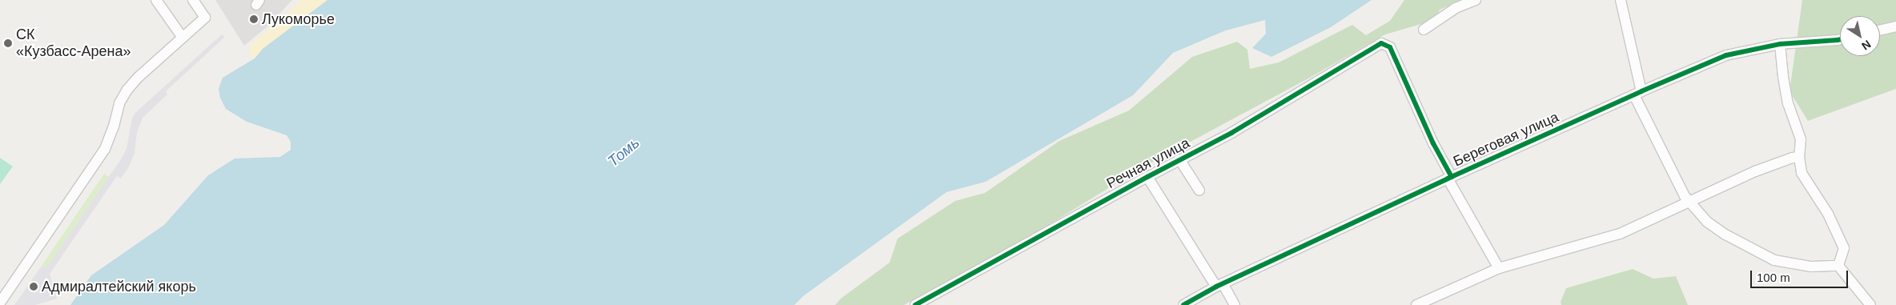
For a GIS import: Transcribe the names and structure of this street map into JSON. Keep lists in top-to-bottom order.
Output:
{
  "streets": {
    "street": ["Береговая улица", "Речная улица"]
  },
  "crossings": [
    ["Береговая улица", "Речная улица"]
  ],
  "water": ["Томь"],
  "places": ["Лукоморье", "СК «Кузбасс-Арена»", "Адмиралтейский якорь"],
  "scale_bar": "100 m",
  "north": "bottom right"
}
